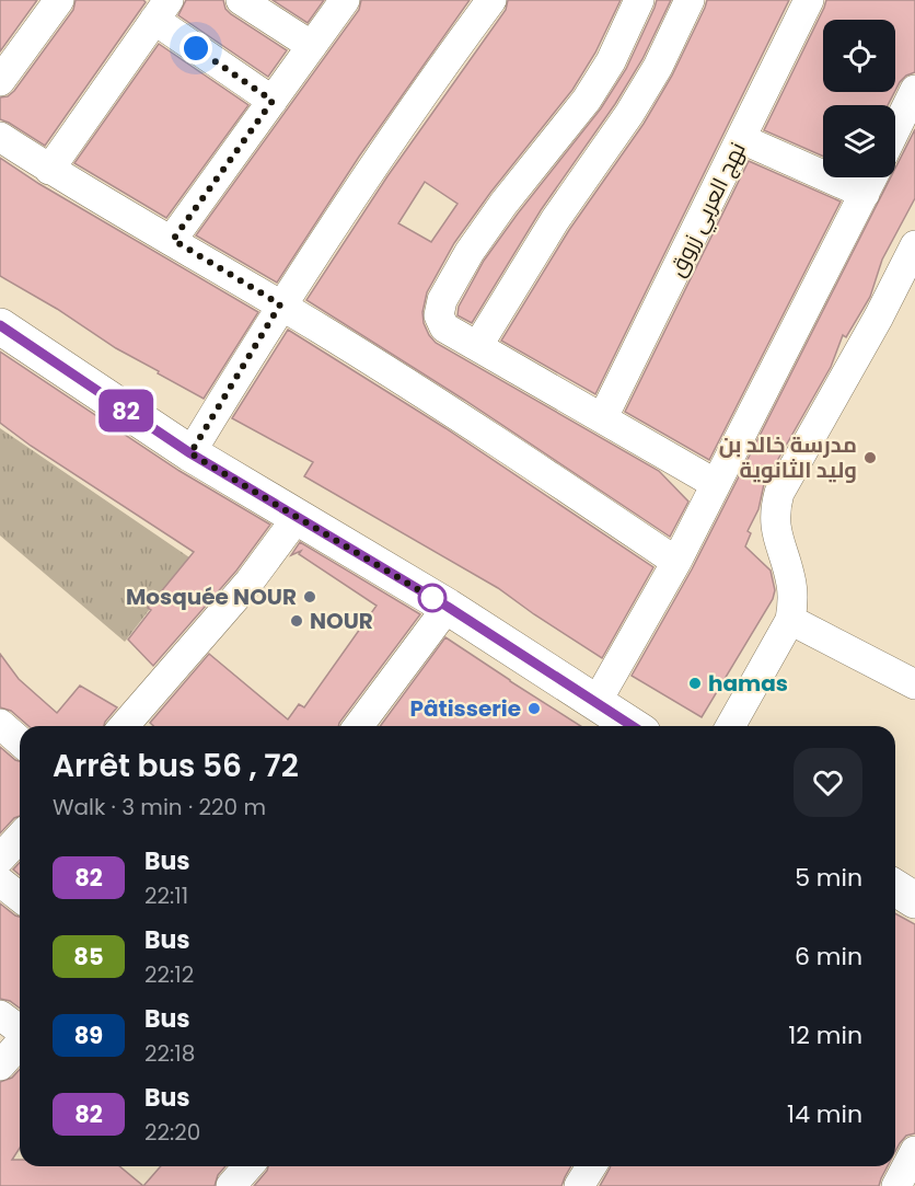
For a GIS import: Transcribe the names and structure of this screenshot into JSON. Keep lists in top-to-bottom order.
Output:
{
  "streets": {
    "street": ["نهج العربي زروق"]
  },
  "places": [
    "مدرسة خالد بن وليد الثانوية",
    "Mosquée NOUR",
    "NOUR",
    "hamas",
    "Pâtisserie"
  ],
  "lines": ["bus line 82"],
  "page": {
    "on_map": "82",
    "heading": ["Arrêt bus 56 , 72", "Walk · 3 min · 220 m"],
    "list": [
      {
        "mark": "82",
        "name": "Bus",
        "note": "22:11",
        "value": "5 min"
      },
      {
        "mark": "85",
        "name": "Bus",
        "note": "22:12",
        "value": "6 min"
      },
      {
        "mark": "89",
        "name": "Bus",
        "note": "22:18",
        "value": "12 min"
      },
      {
        "mark": "82",
        "name": "Bus",
        "note": "22:20",
        "value": "14 min"
      }
    ]
  }
}
